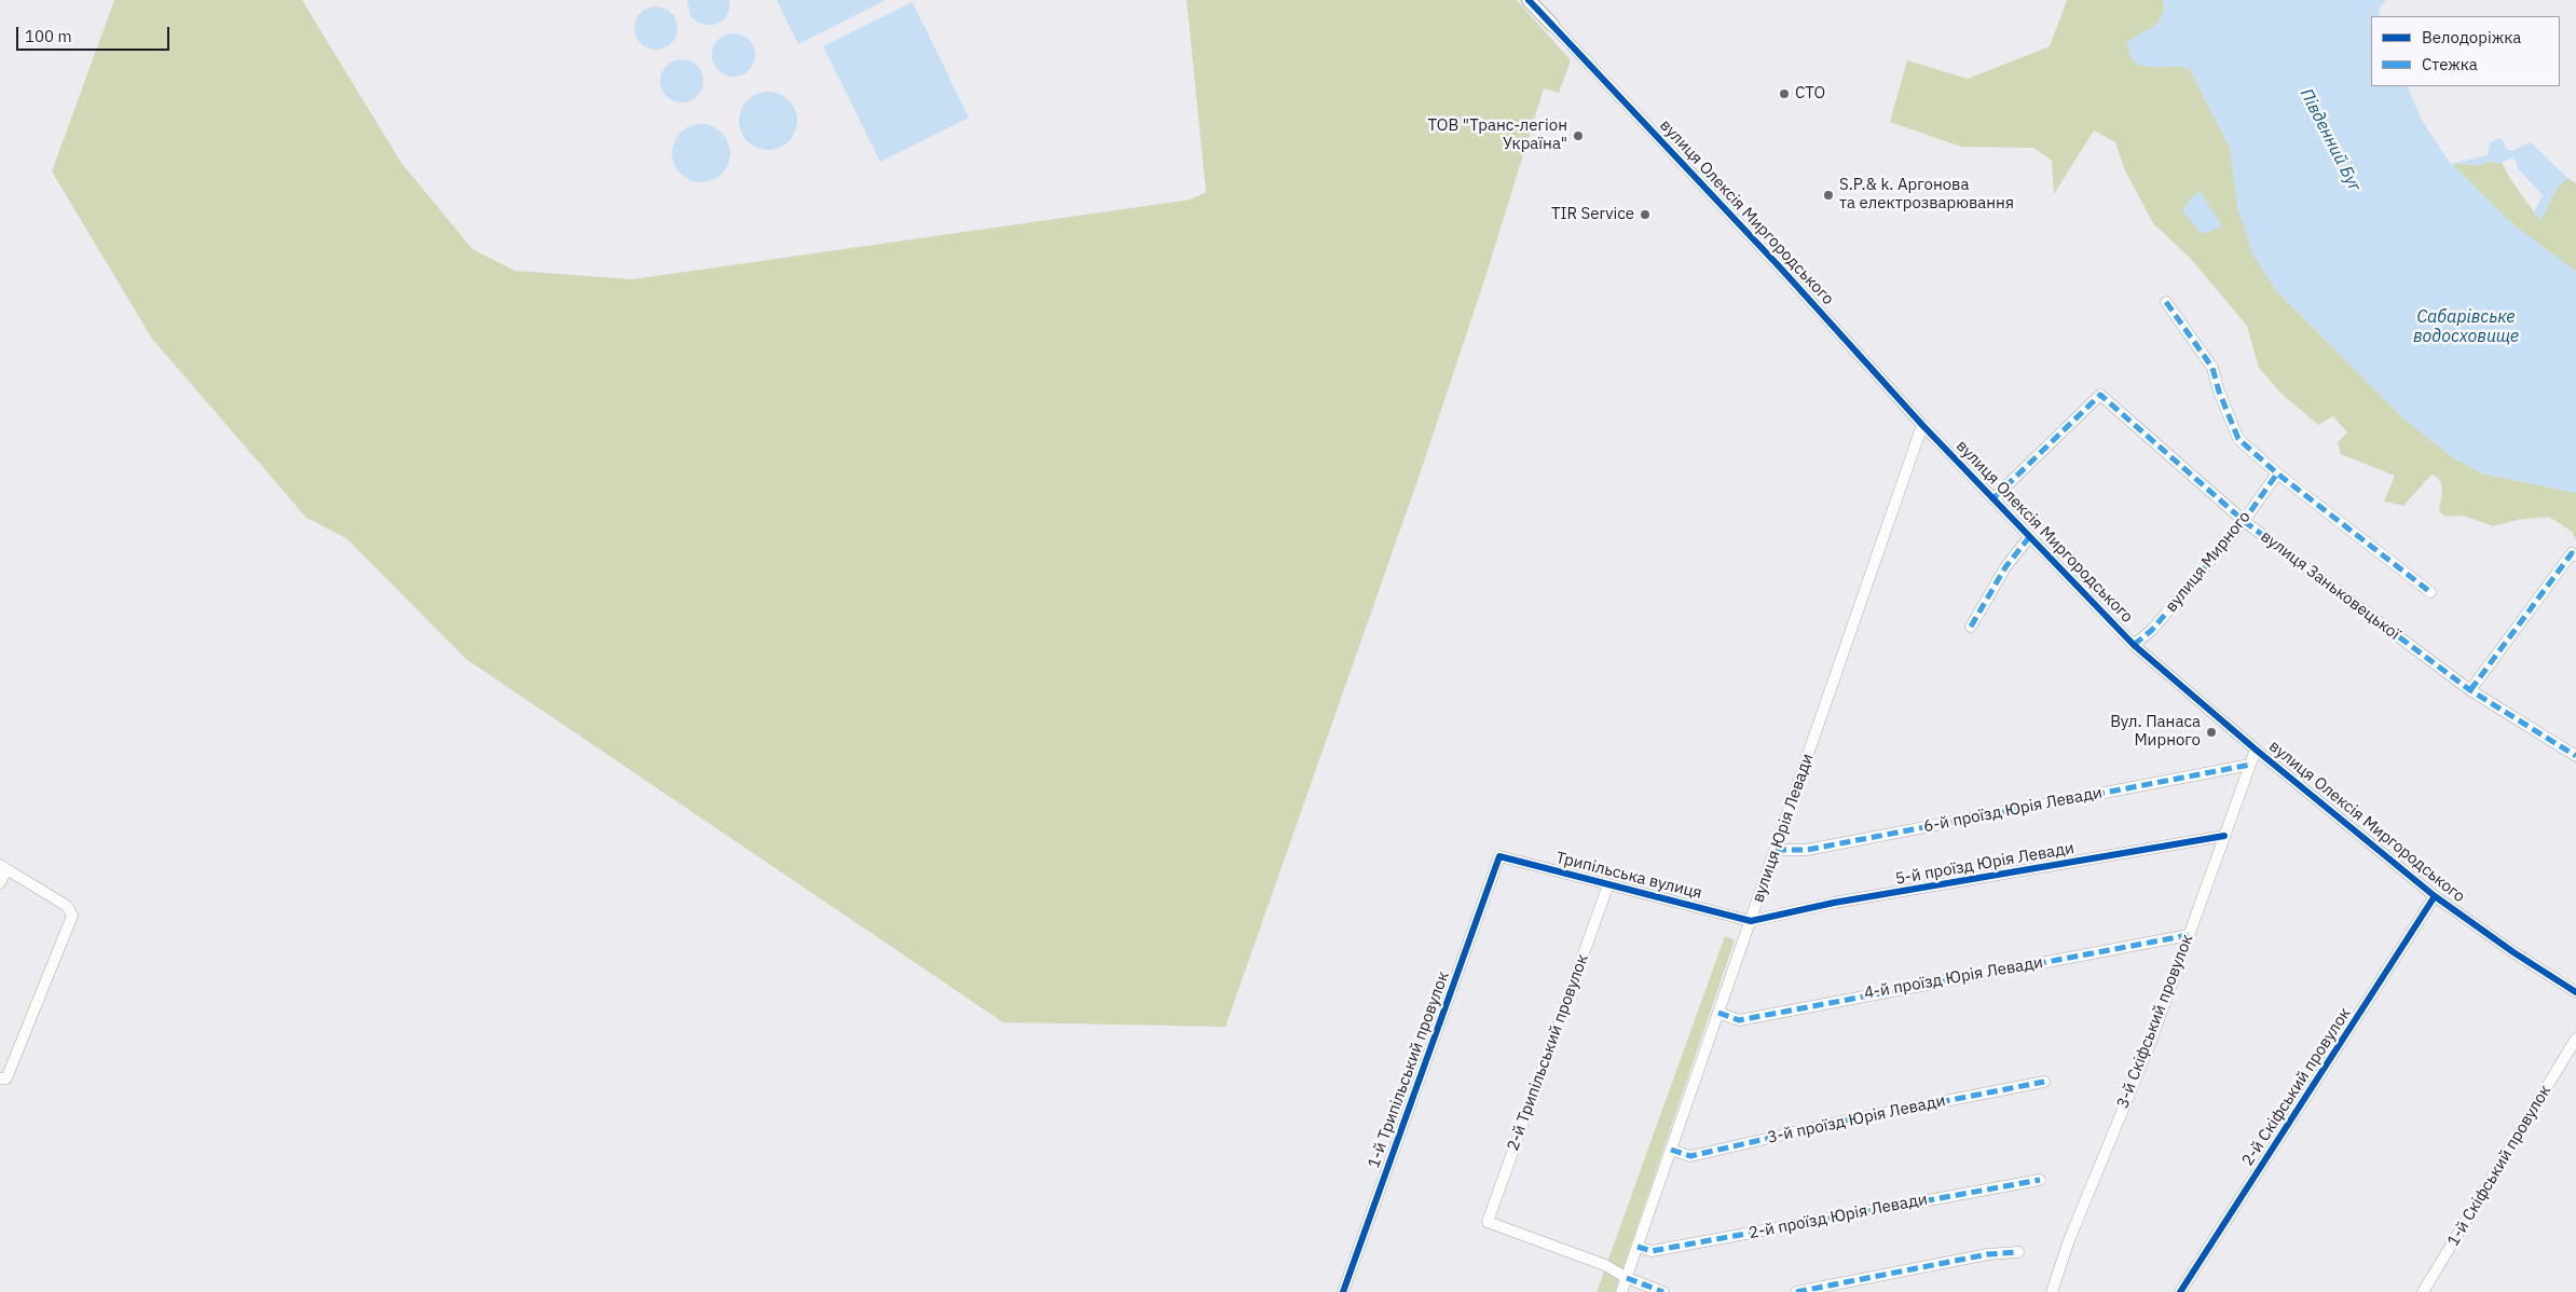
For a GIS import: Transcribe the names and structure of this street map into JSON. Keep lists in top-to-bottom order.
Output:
{
  "streets": {
    "street": [
      "вулиця Олексія Миргородського",
      "вулиця Мирного",
      "вулиця Заньковецької",
      "6-й проїзд Юрія Левади",
      "вулиця Юрія Левади",
      "5-й проїзд Юрія Левади",
      "Трипільська вулиця",
      "4-й проїзд Юрія Левади",
      "3-й Скіфський провулок",
      "2-й Трипільський провулок",
      "1-й Трипільський провулок",
      "2-й Скіфський провулок",
      "3-й проїзд Юрія Левади",
      "1-й Скіфський провулок",
      "2-й проїзд Юрія Левади"
    ]
  },
  "crossings": [
    ["вулиця Олексія Миргородського", "вулиця Мирного"],
    ["вулиця Олексія Миргородського", "вулиця Заньковецької"],
    ["вулиця Олексія Миргородського", "вулиця Юрія Левади"],
    ["вулиця Олексія Миргородського", "3-й Скіфський провулок"],
    ["вулиця Олексія Миргородського", "2-й Скіфський провулок"],
    ["вулиця Мирного", "вулиця Заньковецької"],
    ["6-й проїзд Юрія Левади", "вулиця Юрія Левади"],
    ["6-й проїзд Юрія Левади", "3-й Скіфський провулок"],
    ["вулиця Юрія Левади", "5-й проїзд Юрія Левади"],
    ["вулиця Юрія Левади", "Трипільська вулиця"],
    ["вулиця Юрія Левади", "4-й проїзд Юрія Левади"],
    ["вулиця Юрія Левади", "2-й Трипільський провулок"],
    ["вулиця Юрія Левади", "3-й проїзд Юрія Левади"],
    ["вулиця Юрія Левади", "2-й проїзд Юрія Левади"],
    ["5-й проїзд Юрія Левади", "Трипільська вулиця"],
    ["5-й проїзд Юрія Левади", "3-й Скіфський провулок"],
    ["Трипільська вулиця", "2-й Трипільський провулок"],
    ["Трипільська вулиця", "1-й Трипільський провулок"],
    ["4-й проїзд Юрія Левади", "3-й Скіфський провулок"]
  ],
  "water": ["Південний Буг", "Сабарівське водосховище"],
  "places": [
    "СТО",
    "ТОВ \"Транс-легіон Україна\"",
    "S.P.& k. Аргонова та електрозварювання",
    "TIR Service",
    "Вул. Панаса Мирного"
  ],
  "legend": ["Велодоріжка", "Стежка"],
  "scale_bar": "100 m"
}
